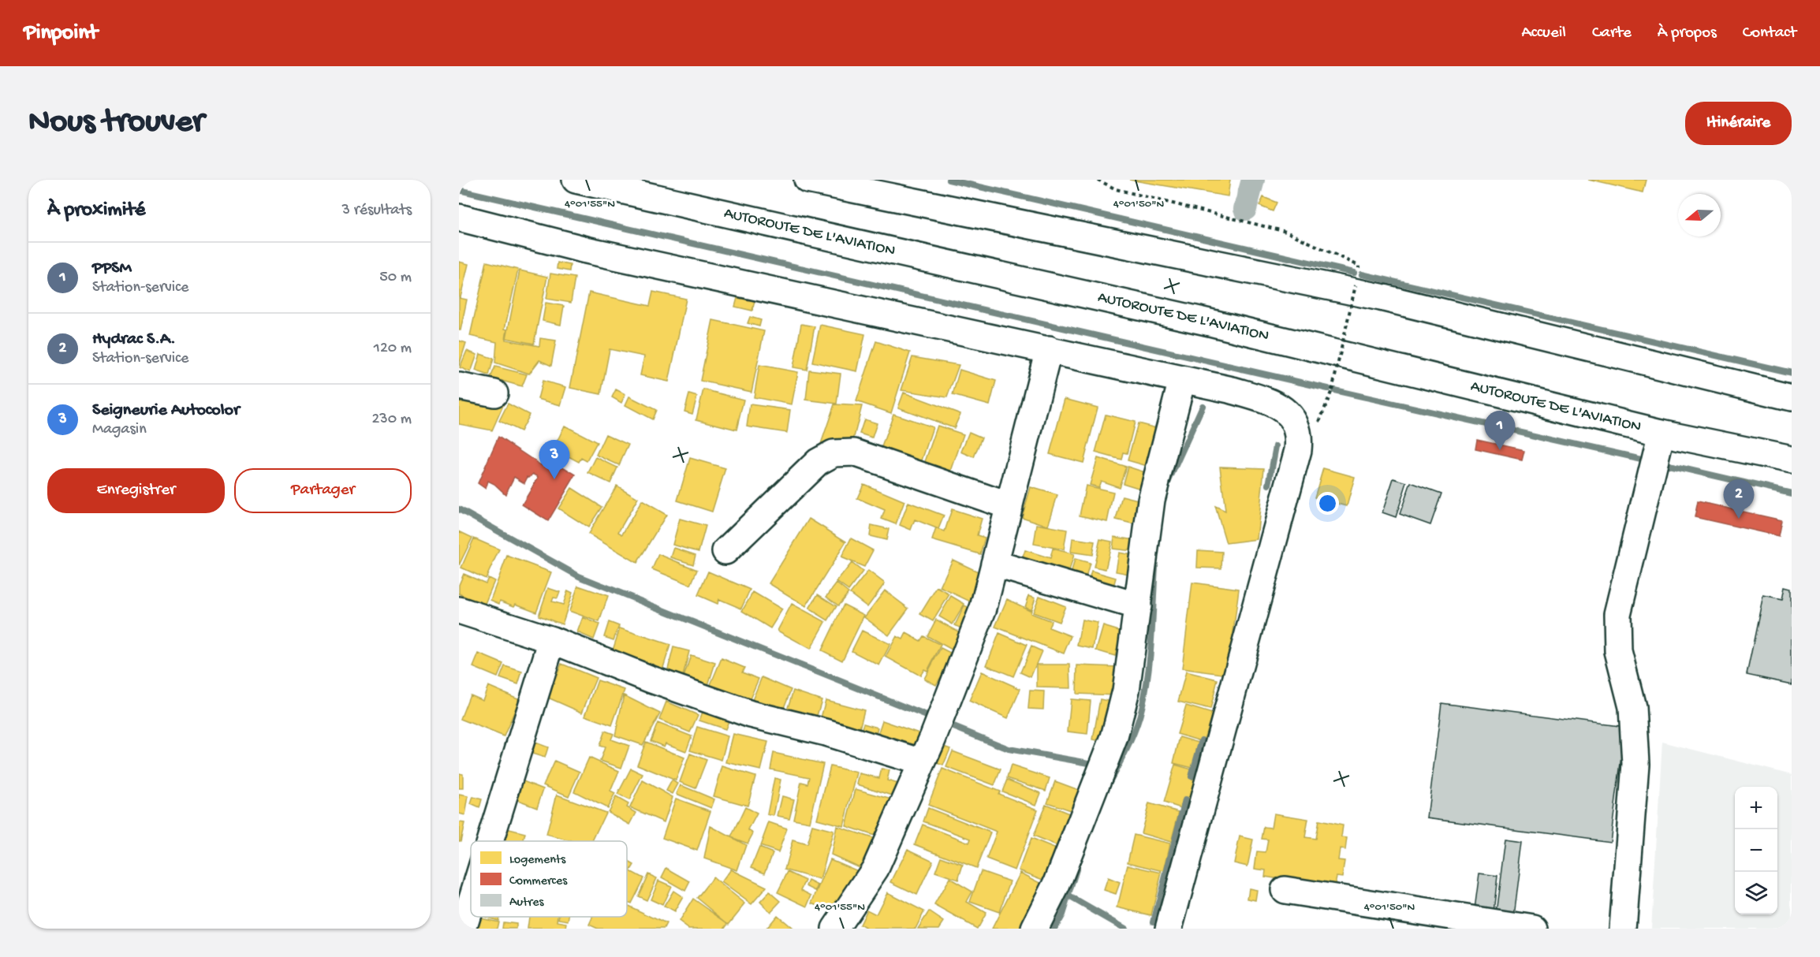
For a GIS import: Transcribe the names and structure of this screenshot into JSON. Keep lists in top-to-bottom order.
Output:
{
  "streets": {
    "main road": ["AUTOROUTE DE L'AVIATION"]
  },
  "legend": ["Logements", "Commerces", "Autres"],
  "north": "left",
  "page": {
    "header": "Pinpoint",
    "nav": [
      "Accueil",
      "Carte",
      "À propos",
      "Contact"
    ],
    "buttons": [
      "Itinéraire",
      ["Enregistrer", "Partager"]
    ],
    "title": "Nous trouver",
    "heading": ["À proximité", "3 résultats"],
    "list": [
      {
        "mark": "1",
        "name": "PPSM",
        "note": "Station-service",
        "value": "50 m"
      },
      {
        "mark": "2",
        "name": "Hydrac S.A.",
        "note": "Station-service",
        "value": "120 m"
      },
      {
        "mark": "3",
        "name": "Seigneurie Autocolor",
        "note": "Magasin",
        "value": "230 m"
      }
    ],
    "pins": ["1", "3", "2"],
    "map_buttons": ["+", "−"]
  },
  "coordinates": ["4°01'55\"N", "4°01'50\"N"]
}
